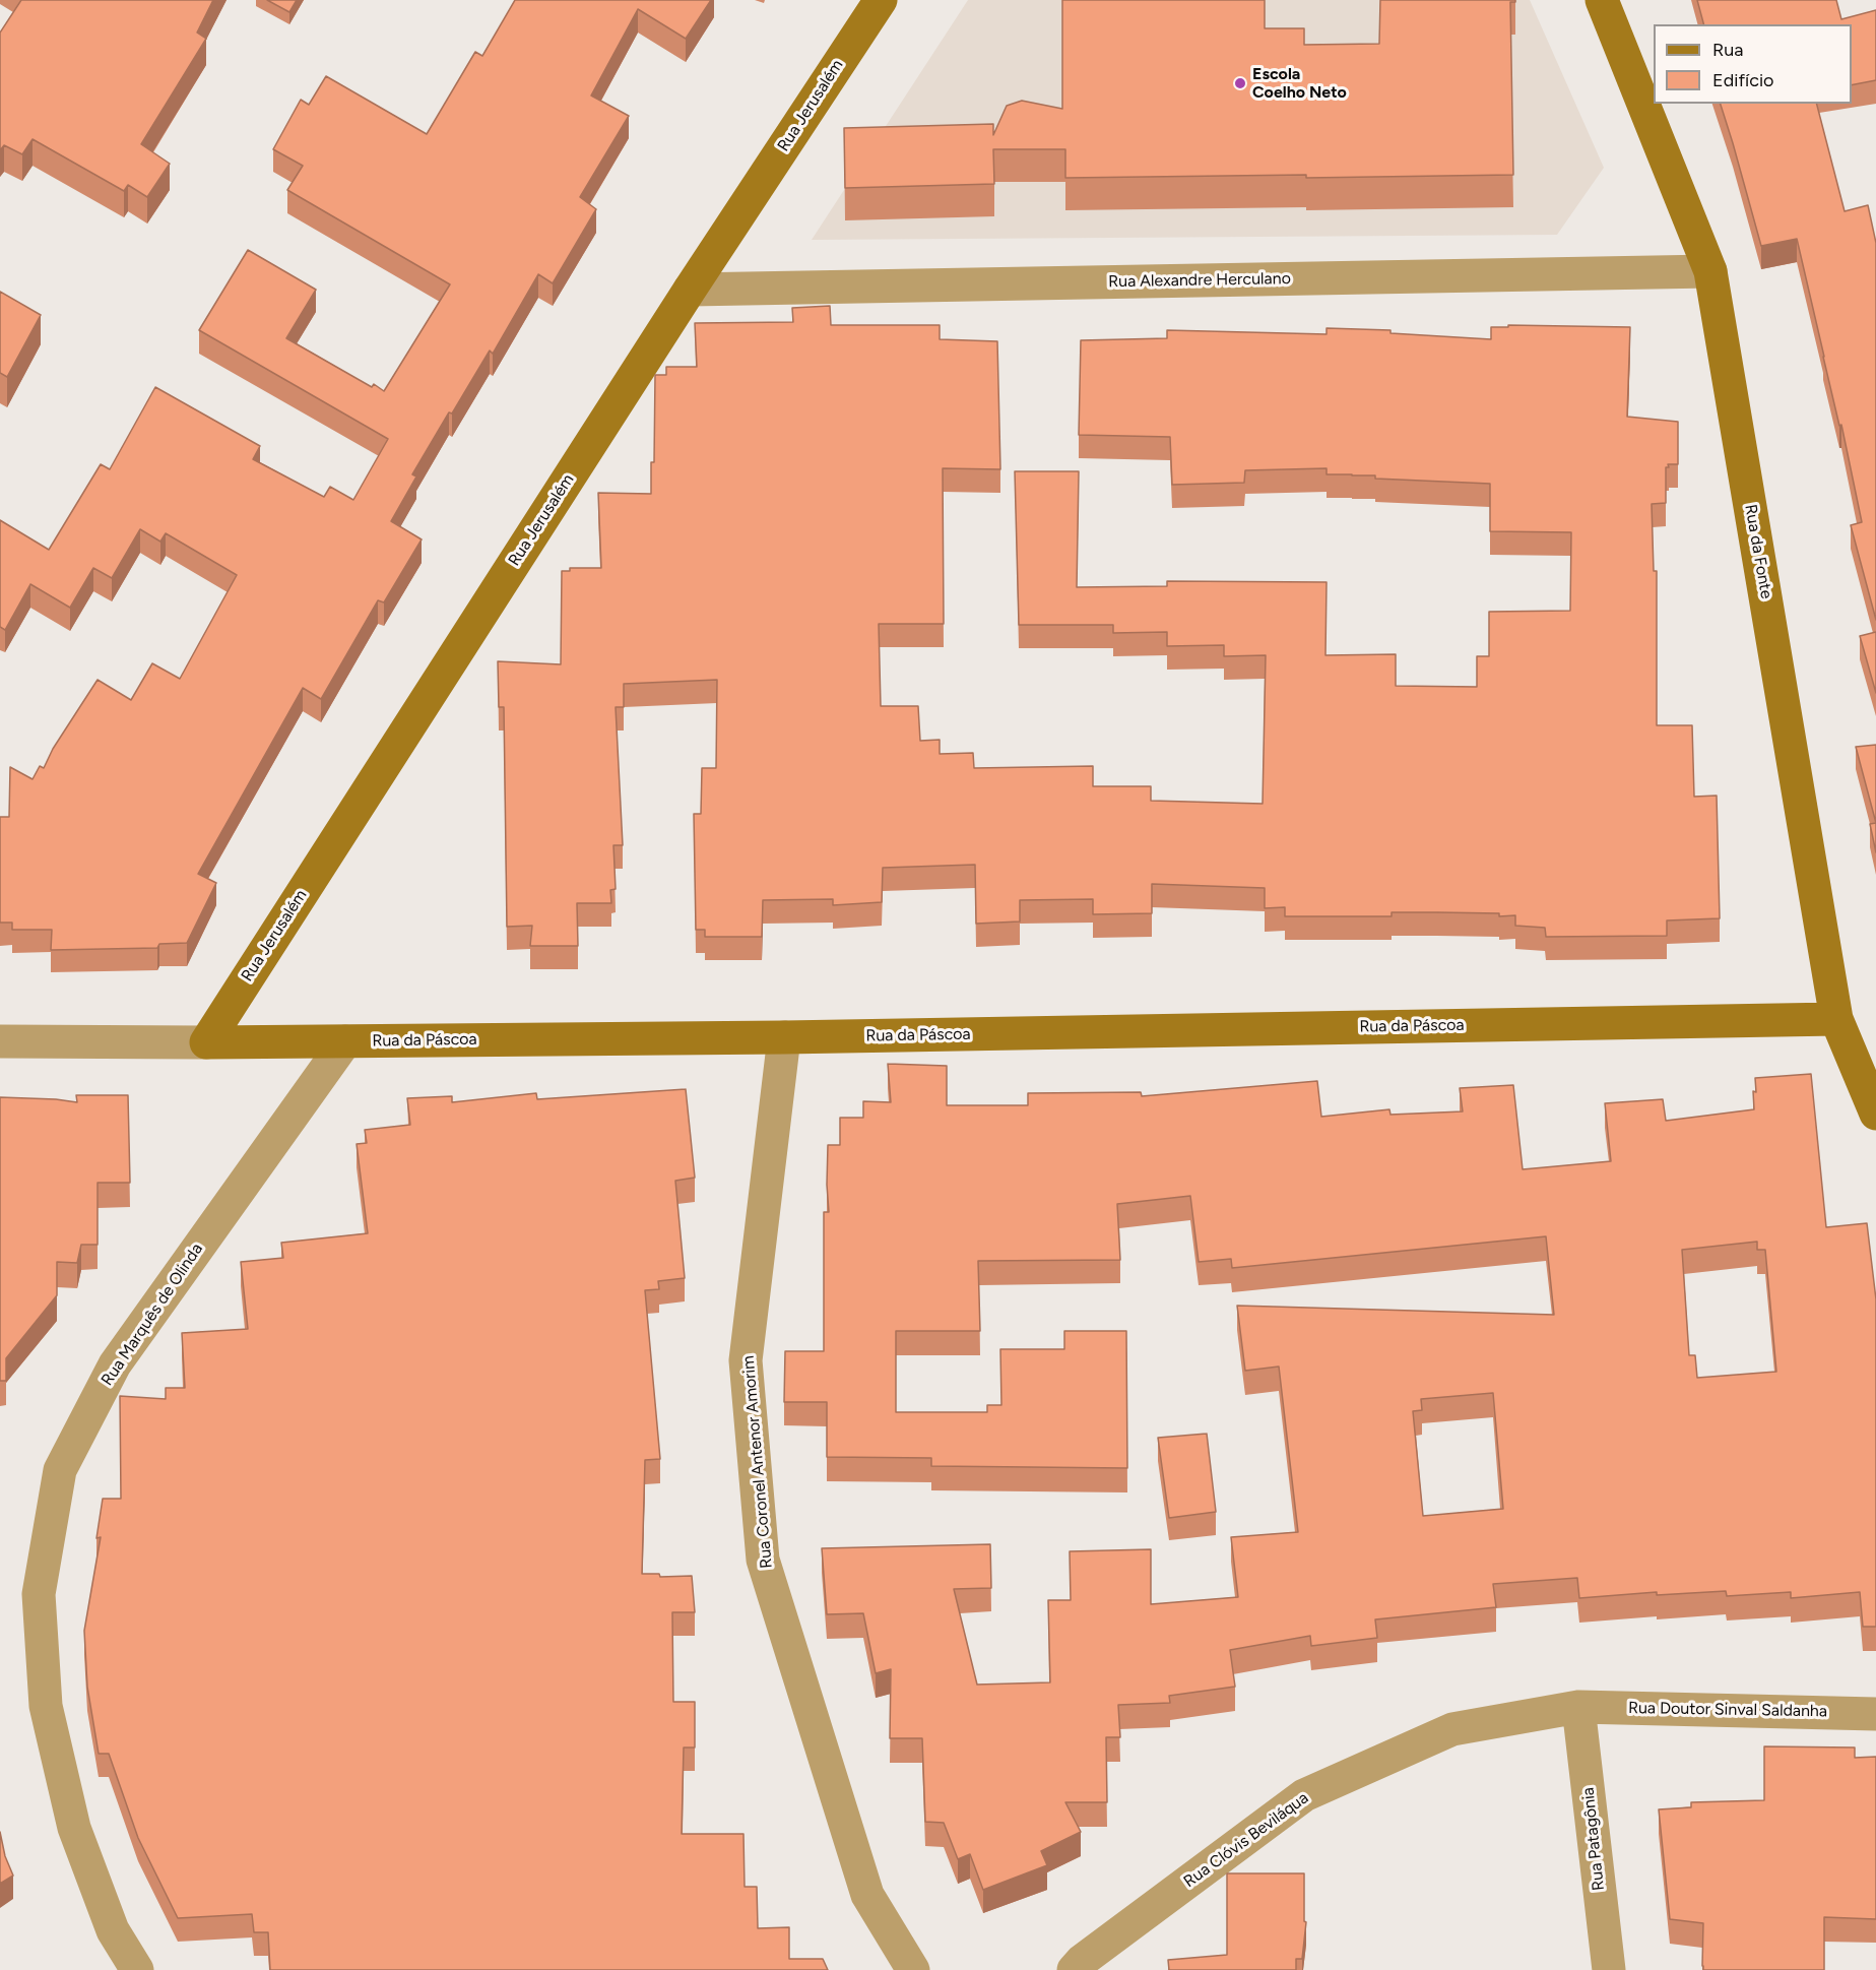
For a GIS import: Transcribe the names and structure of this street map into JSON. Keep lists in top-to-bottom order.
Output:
{
  "streets": {
    "street": [
      "Rua Jerusalém",
      "Rua Alexandre Herculano",
      "Rua da Fonte",
      "Rua da Páscoa",
      "Rua Marquês de Olinda",
      "Rua Coronel Antenor Amorim",
      "Rua Doutor Sinval Saldanha",
      "Rua Patagônia",
      "Rua Clóvis Beviláqua"
    ]
  },
  "crossings": [
    ["Rua Jerusalém", "Rua Alexandre Herculano"],
    ["Rua Jerusalém", "Rua da Páscoa"],
    ["Rua Alexandre Herculano", "Rua da Fonte"],
    ["Rua da Fonte", "Rua da Páscoa"],
    ["Rua da Páscoa", "Rua Marquês de Olinda"],
    ["Rua da Páscoa", "Rua Coronel Antenor Amorim"],
    ["Rua Doutor Sinval Saldanha", "Rua Patagônia"],
    ["Rua Doutor Sinval Saldanha", "Rua Clóvis Beviláqua"],
    ["Rua Patagônia", "Rua Clóvis Beviláqua"]
  ],
  "places": ["Escola Coelho Neto"],
  "legend": ["Rua", "Edifício"]
}
